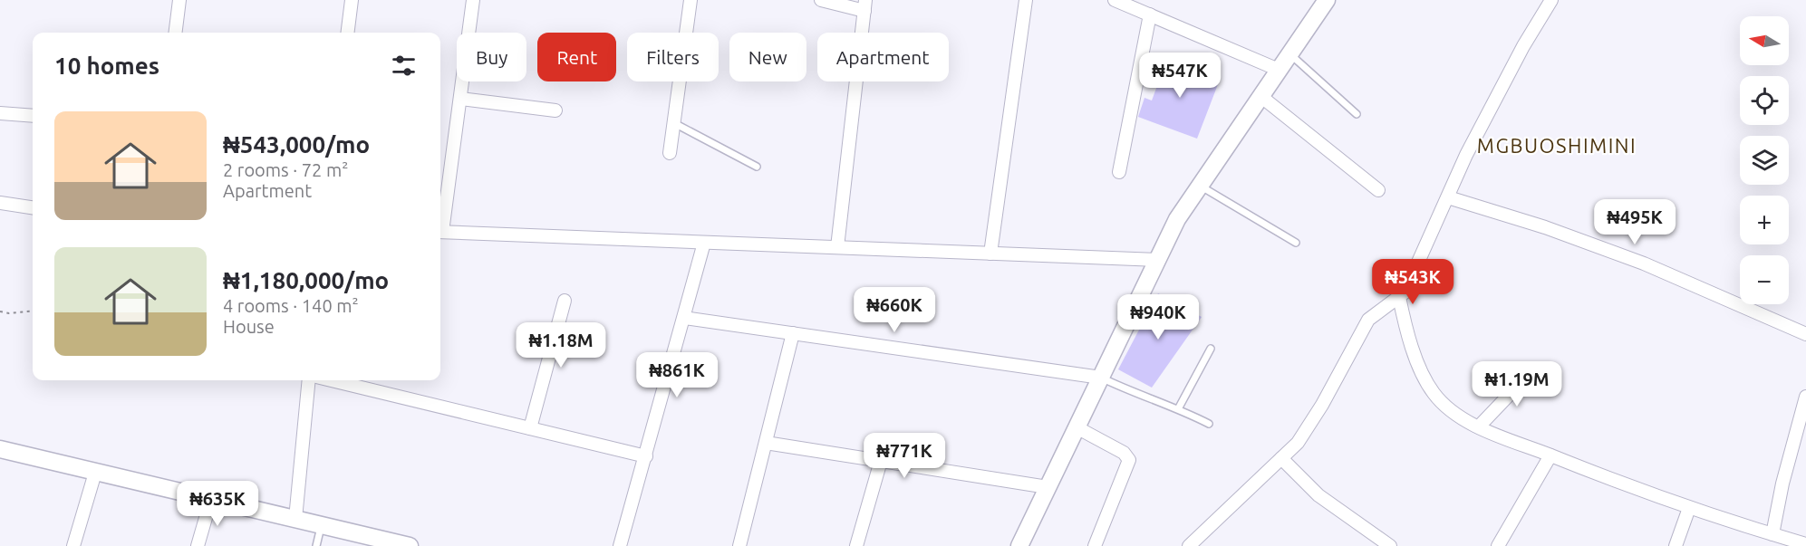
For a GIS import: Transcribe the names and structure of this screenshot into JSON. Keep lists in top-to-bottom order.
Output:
{
  "districts": ["MGBUOSHIMINI"],
  "north": "left",
  "page": {
    "map_buttons": ["+", "−"],
    "chip": [
      "Buy",
      "Rent",
      "Filters",
      "New",
      "Apartment"
    ],
    "heading": "10 homes",
    "price": [
      "₦547K",
      "₦495K",
      "₦543K",
      "₦660K",
      "₦940K",
      "₦1.18M",
      "₦861K",
      "₦1.19M",
      "₦771K",
      "₦635K"
    ],
    "list": [
      {
        "name": "₦543,000/mo",
        "note": "2 rooms · 72 m² · Apartment"
      },
      {
        "name": "₦1,180,000/mo",
        "note": "4 rooms · 140 m² · House"
      }
    ]
  }
}
